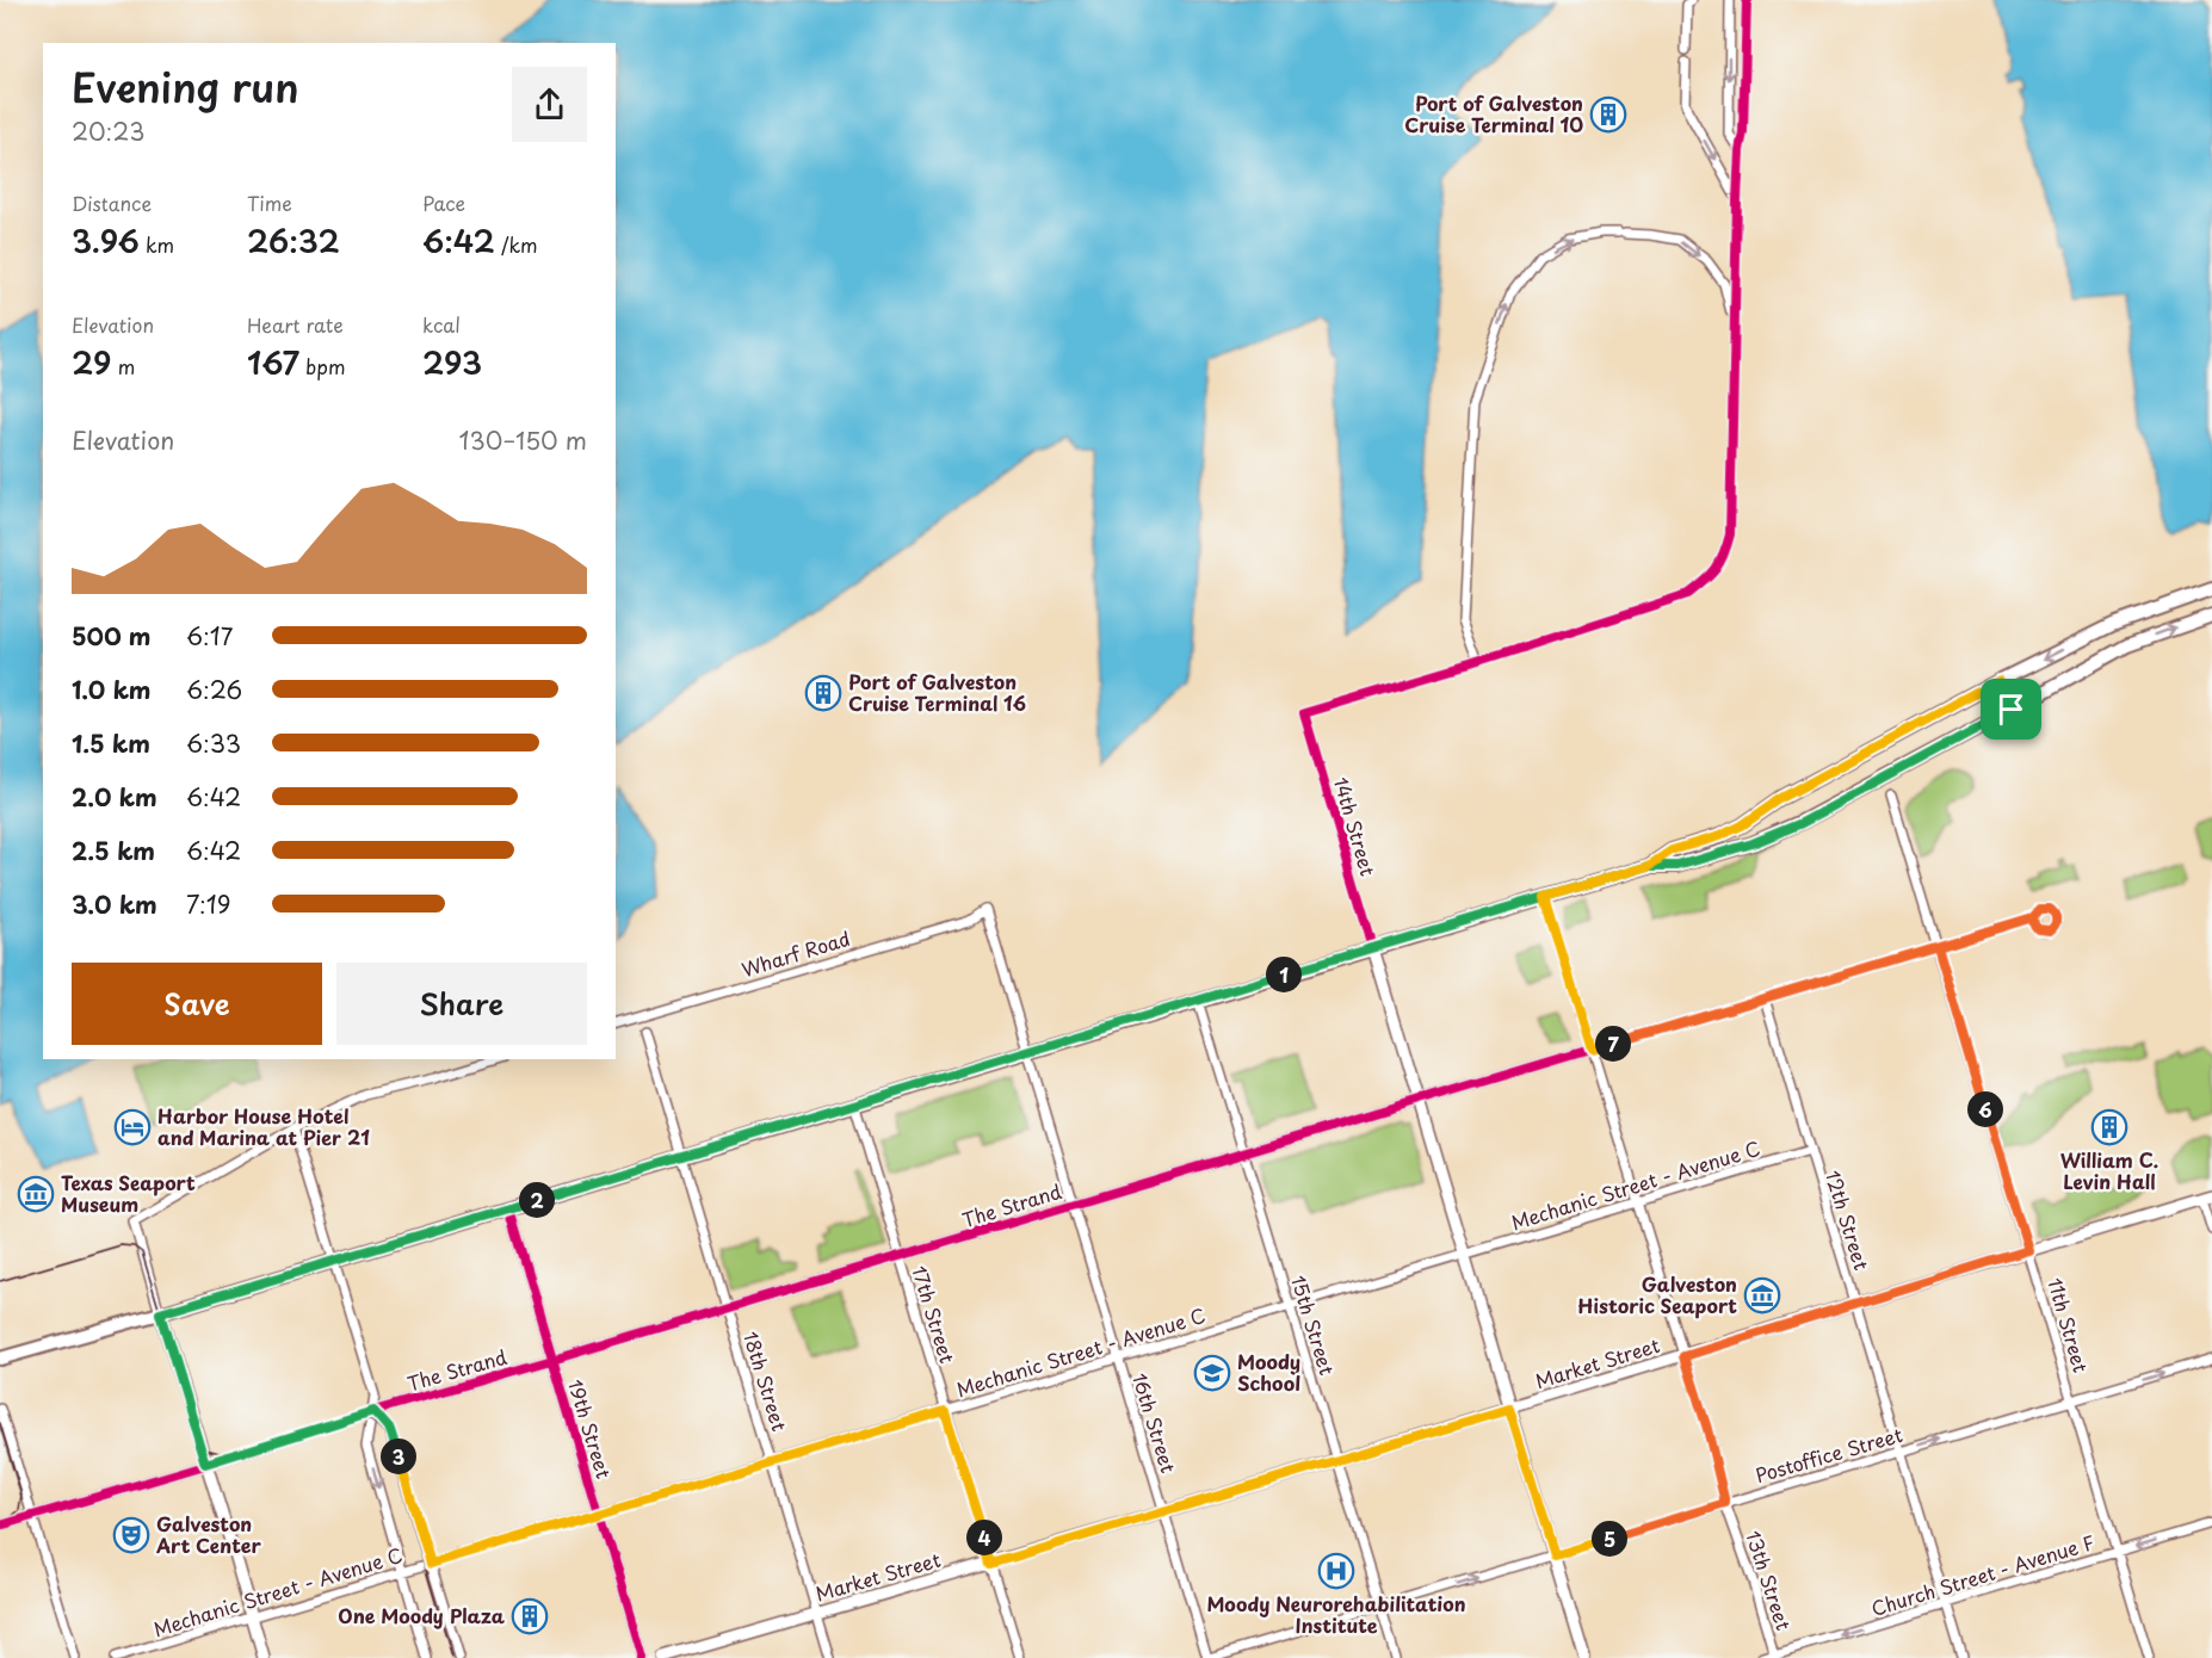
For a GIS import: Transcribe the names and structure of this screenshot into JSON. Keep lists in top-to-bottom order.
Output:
{
  "streets": {
    "main road": ["14th Street", "Market Street"],
    "street": [
      "Wharf Road",
      "Mechanic Street - Avenue C",
      "The Strand",
      "12th Street",
      "17th Street",
      "15th Street",
      "11th Street",
      "18th Street",
      "16th Street",
      "19th Street",
      "Postoffice Street",
      "Church Street - Avenue F",
      "13th Street"
    ]
  },
  "crossings": [
    ["14th Street", "Mechanic Street - Avenue C"],
    ["14th Street", "The Strand"],
    ["14th Street", "Market Street"],
    ["14th Street", "Postoffice Street"],
    ["Wharf Road", "16th Street"],
    ["Mechanic Street - Avenue C", "12th Street"],
    ["Mechanic Street - Avenue C", "17th Street"],
    ["Mechanic Street - Avenue C", "15th Street"],
    ["Mechanic Street - Avenue C", "18th Street"],
    ["Mechanic Street - Avenue C", "16th Street"],
    ["Mechanic Street - Avenue C", "19th Street"],
    ["Mechanic Street - Avenue C", "13th Street"],
    ["The Strand", "12th Street"],
    ["The Strand", "17th Street"],
    ["The Strand", "15th Street"],
    ["The Strand", "11th Street"],
    ["The Strand", "18th Street"],
    ["The Strand", "16th Street"],
    ["The Strand", "19th Street"],
    ["The Strand", "13th Street"],
    ["12th Street", "Market Street"],
    ["12th Street", "Postoffice Street"],
    ["12th Street", "Church Street - Avenue F"],
    ["17th Street", "Market Street"],
    ["15th Street", "Market Street"],
    ["15th Street", "Postoffice Street"],
    ["11th Street", "Market Street"],
    ["11th Street", "Postoffice Street"],
    ["11th Street", "Church Street - Avenue F"],
    ["Market Street", "18th Street"],
    ["Market Street", "16th Street"],
    ["Market Street", "13th Street"],
    ["16th Street", "Postoffice Street"],
    ["Postoffice Street", "13th Street"],
    ["Church Street - Avenue F", "13th Street"]
  ],
  "one_way": ["Postoffice Street", "Church Street - Avenue F"],
  "places": {
    "building": [
      "Port of Galveston Cruise Terminal 10",
      "Port of Galveston Cruise Terminal 16",
      "William C. Levin Hall",
      "One Moody Plaza"
    ],
    "hotel": ["Harbor House Hotel and Marina at Pier 21"],
    "museum": ["Texas Seaport Museum", "Galveston Historic Seaport"],
    "school or university": ["Moody School"],
    "theatre": ["Galveston Art Center"],
    "hospital": ["Moody Neurorehabilitation Institute"]
  },
  "page": {
    "heading": ["Evening run", "20:23"],
    "stats": [
      ["Distance", "3.96 km"],
      ["Time", "26:32"],
      ["Pace", "6:42 /km"],
      ["Elevation", "29 m"],
      ["Heart rate", "167 bpm"],
      ["kcal", "293"]
    ],
    "chart": ["Elevation", "130–150 m"],
    "list": [
      {
        "name": "500 m",
        "note": "6:17"
      },
      {
        "name": "1.0 km",
        "note": "6:26"
      },
      {
        "name": "1.5 km",
        "note": "6:33"
      },
      {
        "name": "2.0 km",
        "note": "6:42"
      },
      {
        "name": "2.5 km",
        "note": "6:42"
      },
      {
        "name": "3.0 km",
        "note": "7:19"
      }
    ],
    "buttons": ["Save", "Share"],
    "pins": [
      "1",
      "7",
      "6",
      "2",
      "3",
      "4",
      "5"
    ]
  }
}
